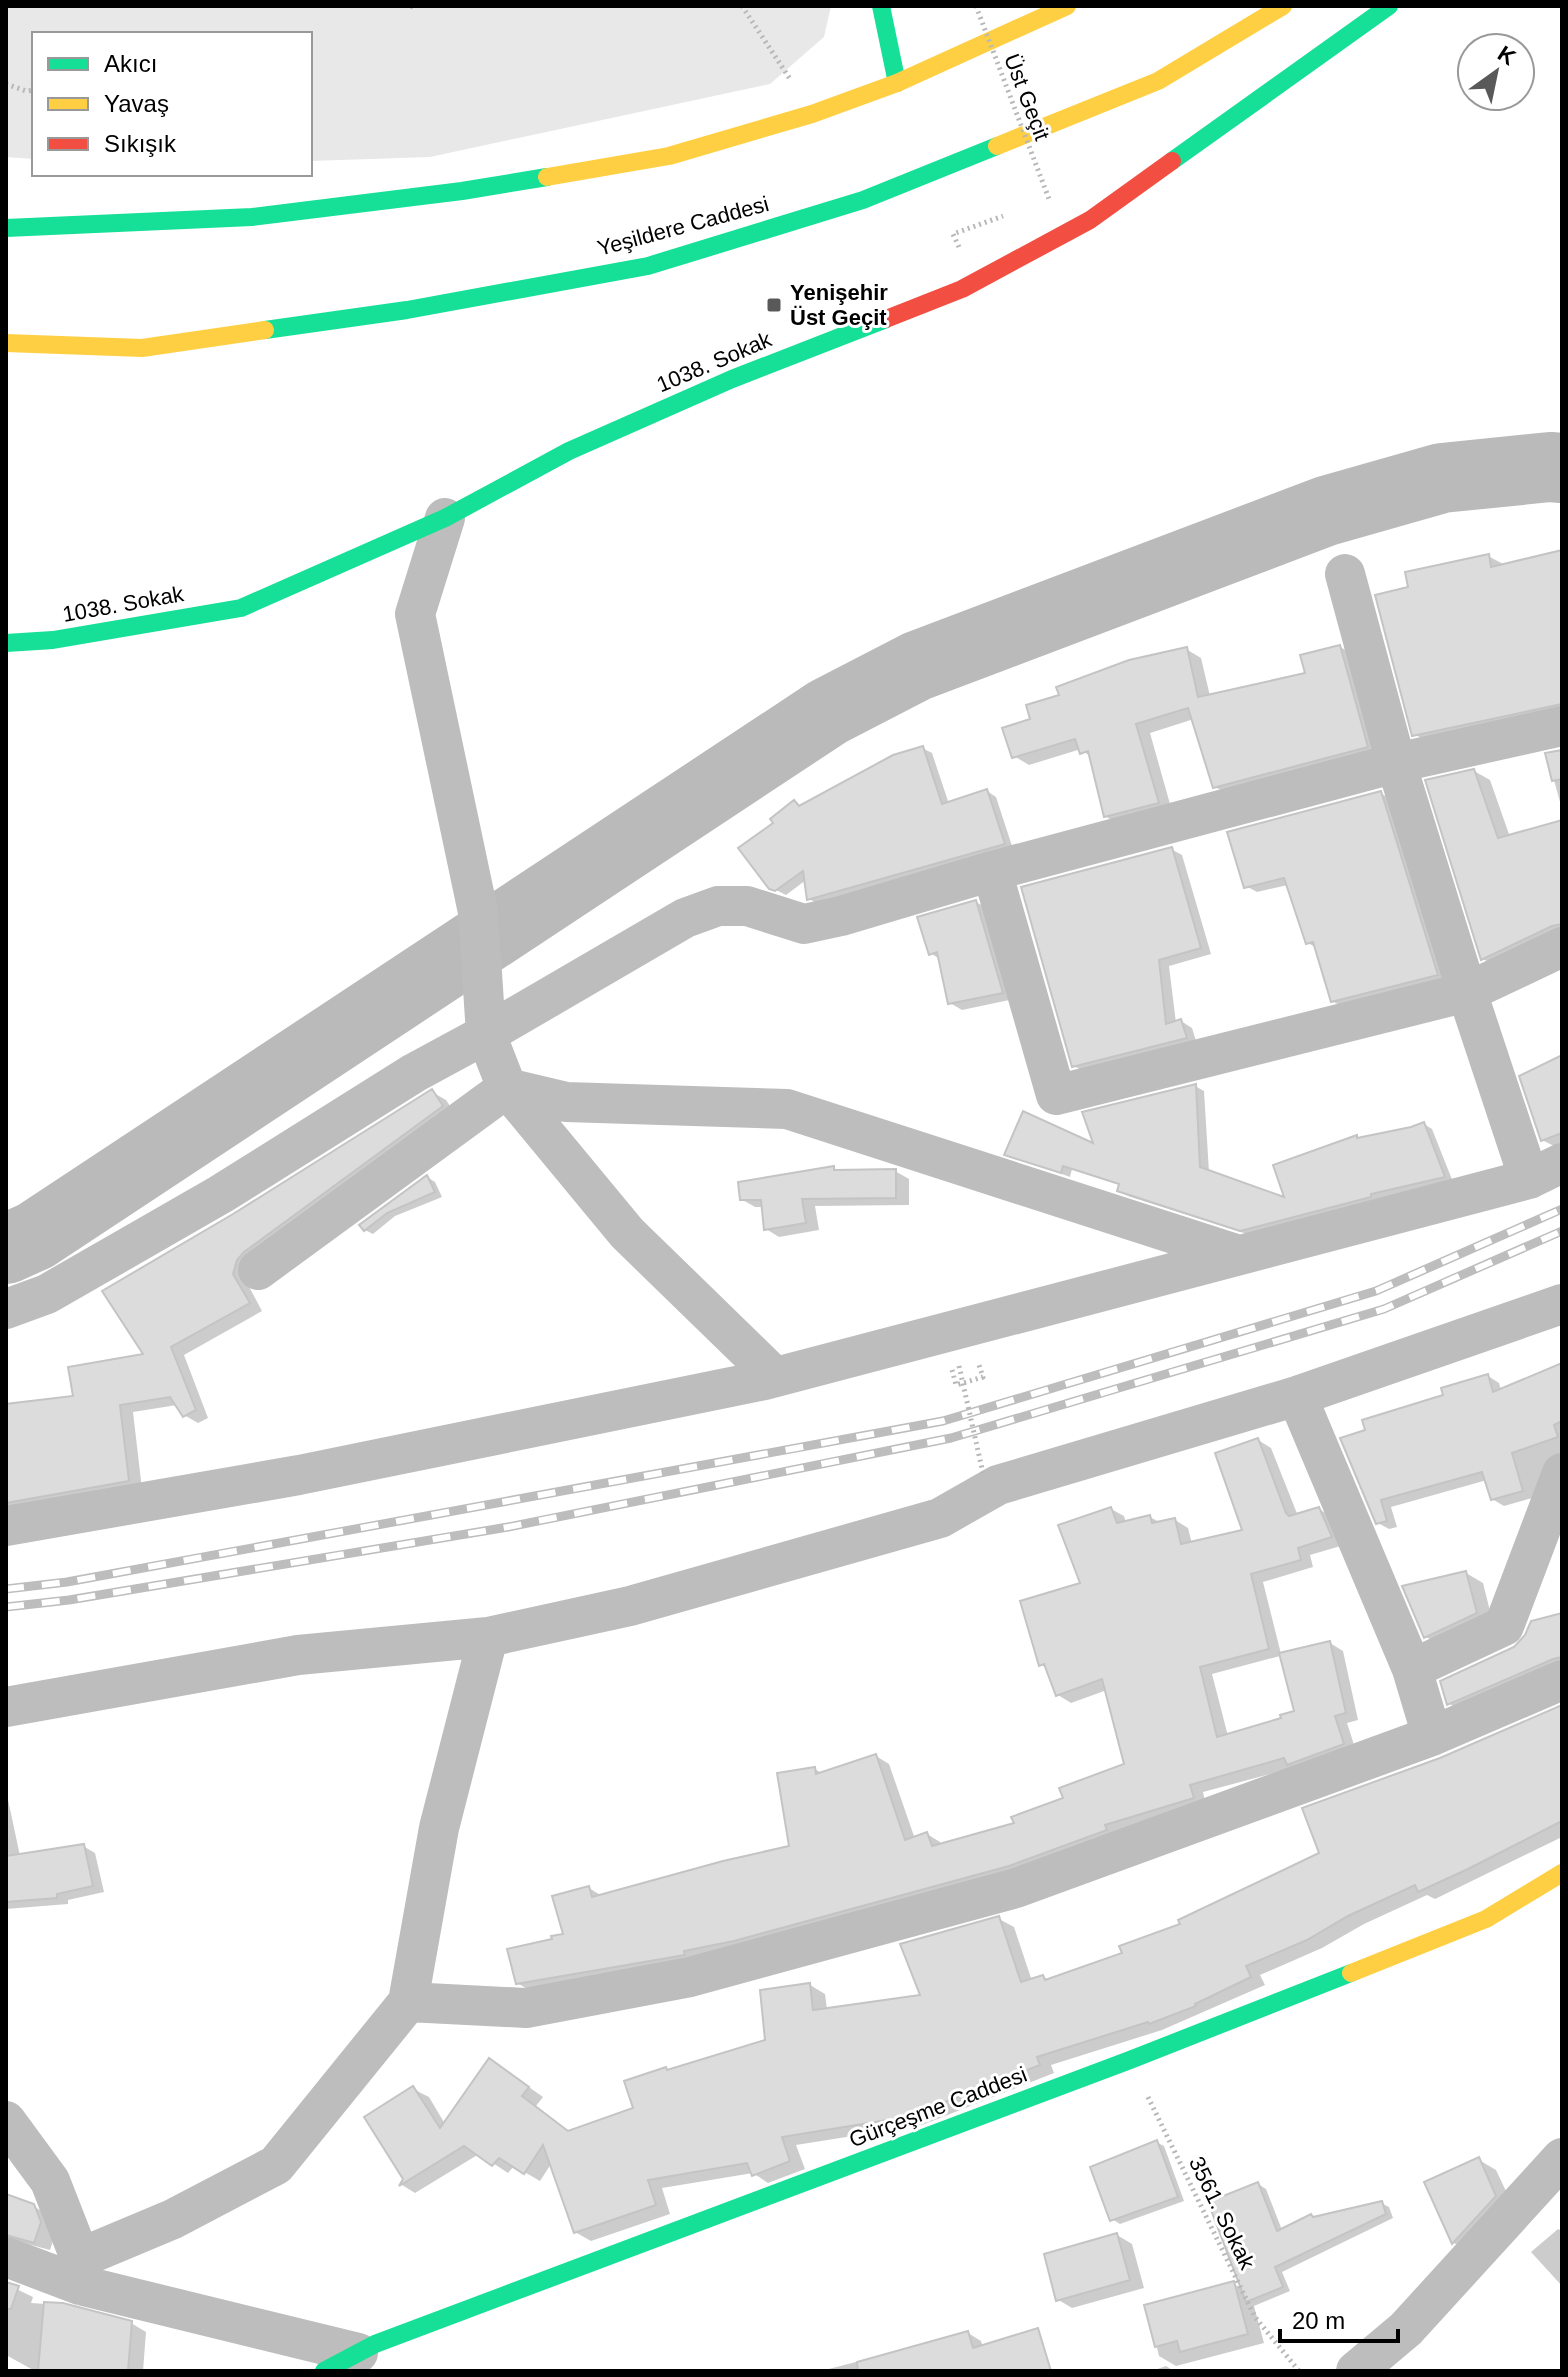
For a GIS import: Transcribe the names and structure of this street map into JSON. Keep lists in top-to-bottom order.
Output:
{
  "streets": {
    "main road": ["Yeşildere Caddesi", "1038. Sokak", "Gürçeşme Caddesi"],
    "path": ["Üst Geçit", "3561. Sokak"]
  },
  "crossings": [
    ["Gürçeşme Caddesi", "3561. Sokak"]
  ],
  "places": {
    "transit": ["Yenişehir Üst Geçit"]
  },
  "legend": ["Akıcı", "Yavaş", "Sıkışık"],
  "scale_bar": "20 m",
  "north": "top right"
}
